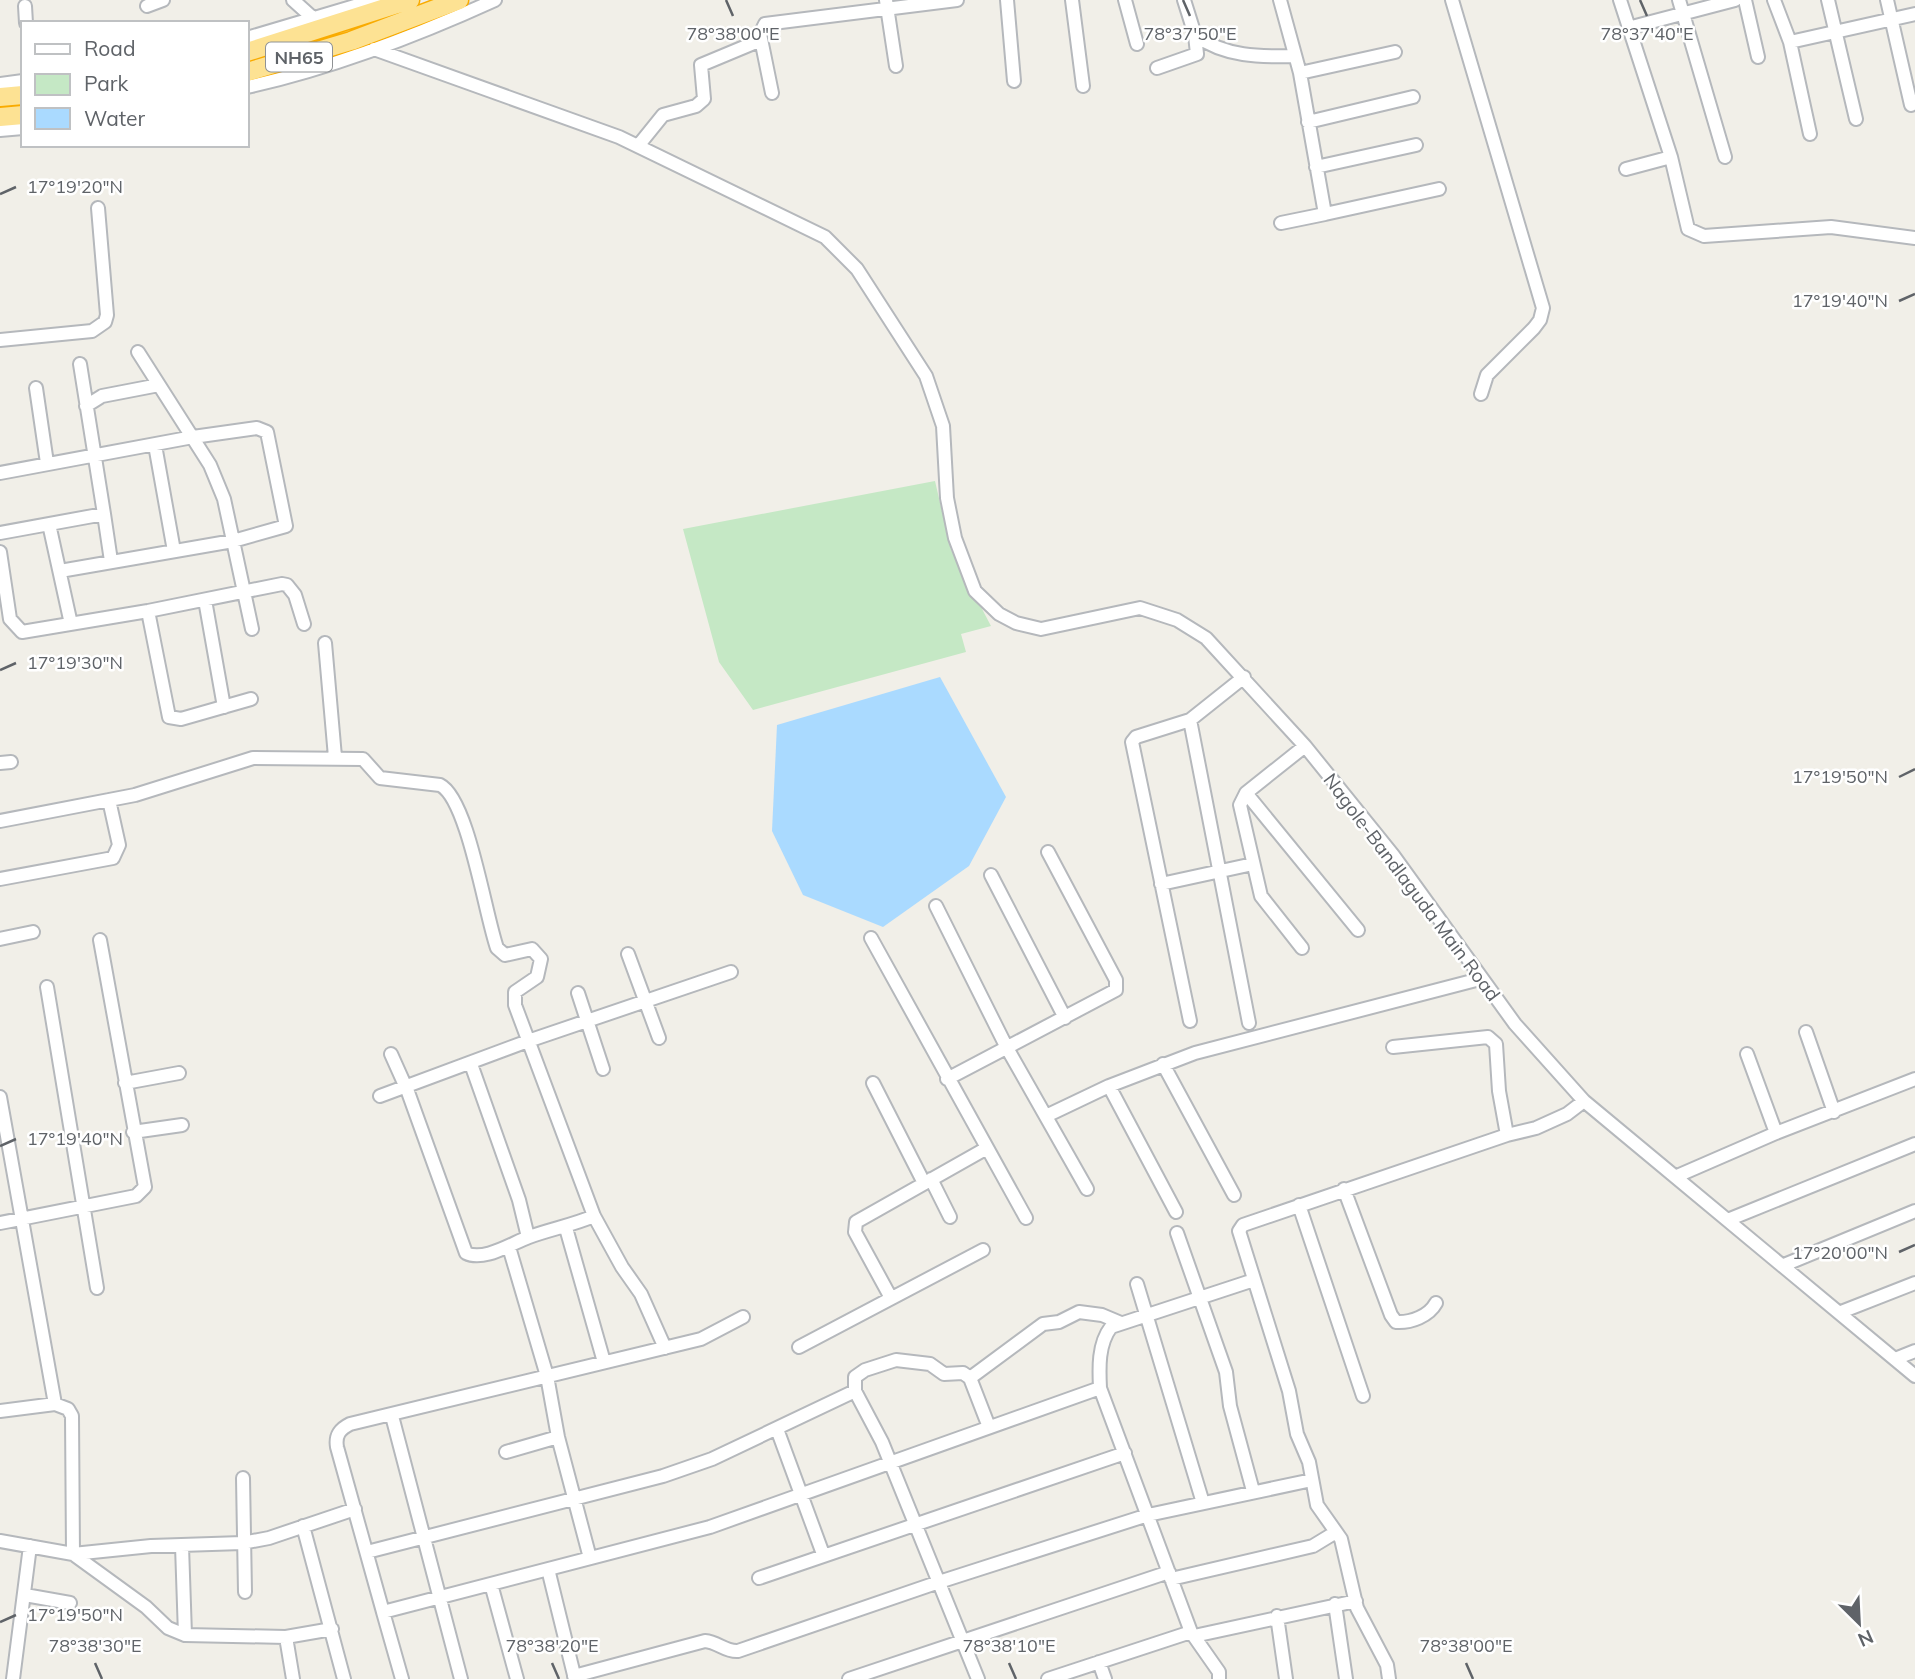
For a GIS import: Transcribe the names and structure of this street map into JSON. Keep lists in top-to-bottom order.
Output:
{
  "streets": {
    "highway": ["NH65"],
    "street": ["Nagole-Bandlaguda Main Road"]
  },
  "legend": ["Road", "Park", "Water"],
  "north": "bottom right",
  "coordinates": [
    "78°38'00\"E",
    "78°37'50\"E",
    "78°37'40\"E",
    "17°19'20\"N",
    "17°19'40\"N",
    "17°19'30\"N",
    "17°19'50\"N",
    "17°20'00\"N",
    "78°38'30\"E",
    "78°38'20\"E",
    "78°38'10\"E"
  ]
}
